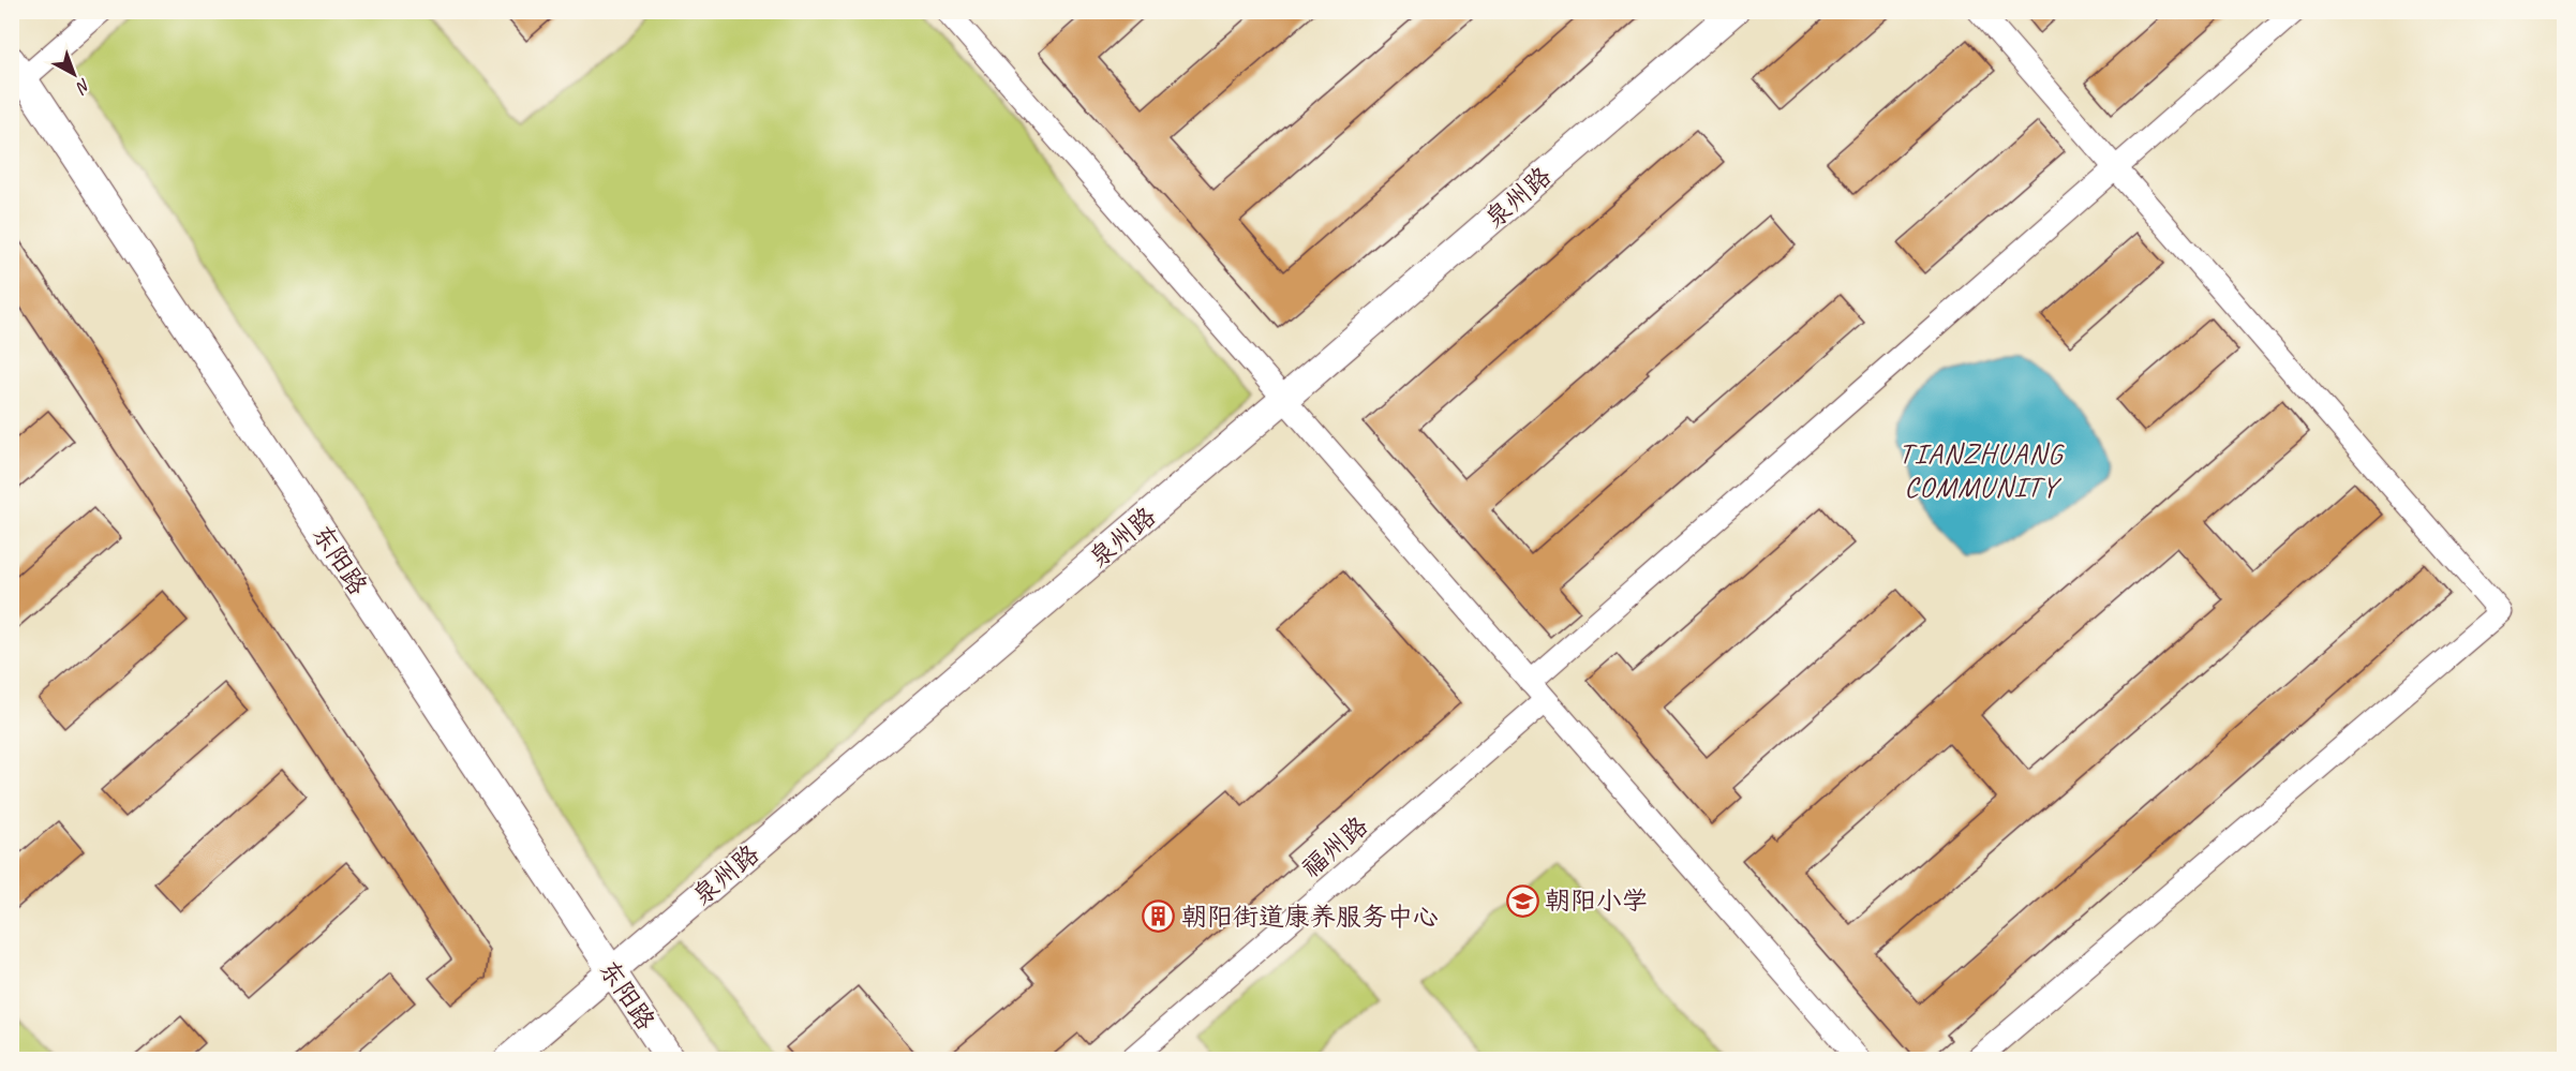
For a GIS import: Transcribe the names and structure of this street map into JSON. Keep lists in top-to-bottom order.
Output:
{
  "streets": {
    "street": ["泉州路", "东阳路", "福州路"]
  },
  "crossings": [
    ["泉州路", "东阳路"]
  ],
  "districts": ["TIANZHUANG COMMUNITY"],
  "places": {
    "school or university": ["朝阳小学"],
    "building": ["朝阳街道康养服务中心"]
  },
  "north": "bottom right"
}
